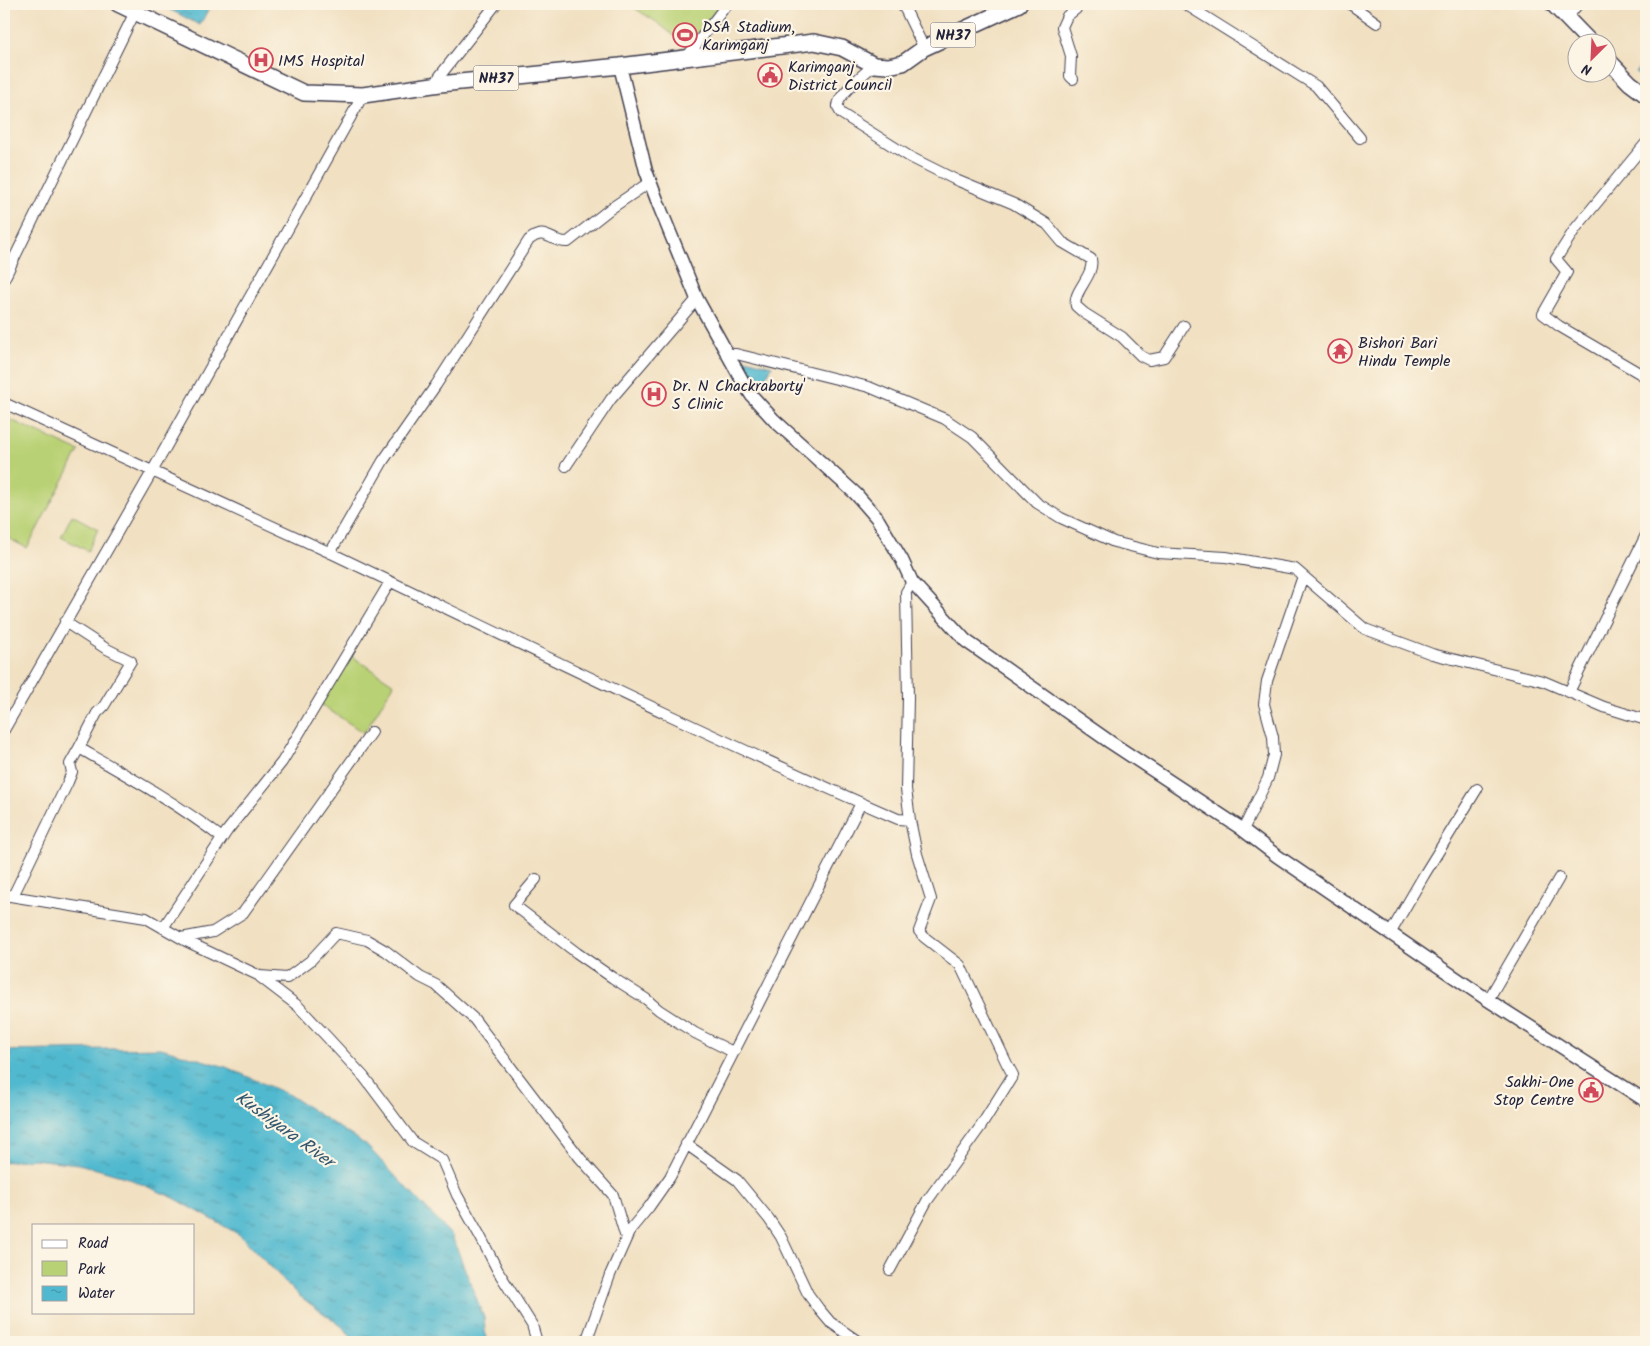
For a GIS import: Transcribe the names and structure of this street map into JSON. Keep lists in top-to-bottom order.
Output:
{
  "streets": {
    "highway": ["NH37"]
  },
  "water": ["Kushiyara River"],
  "places": {
    "sports": ["DSA Stadium, Karimganj"],
    "hospital": ["IMS Hospital", "Dr. N Chackraborty' S Clinic"],
    "public building": ["Karimganj District Council", "Sakhi-One Stop Centre"],
    "temple": ["Bishori Bari Hindu Temple"]
  },
  "legend": ["Road", "Park", "Water"],
  "north": "bottom left"
}
